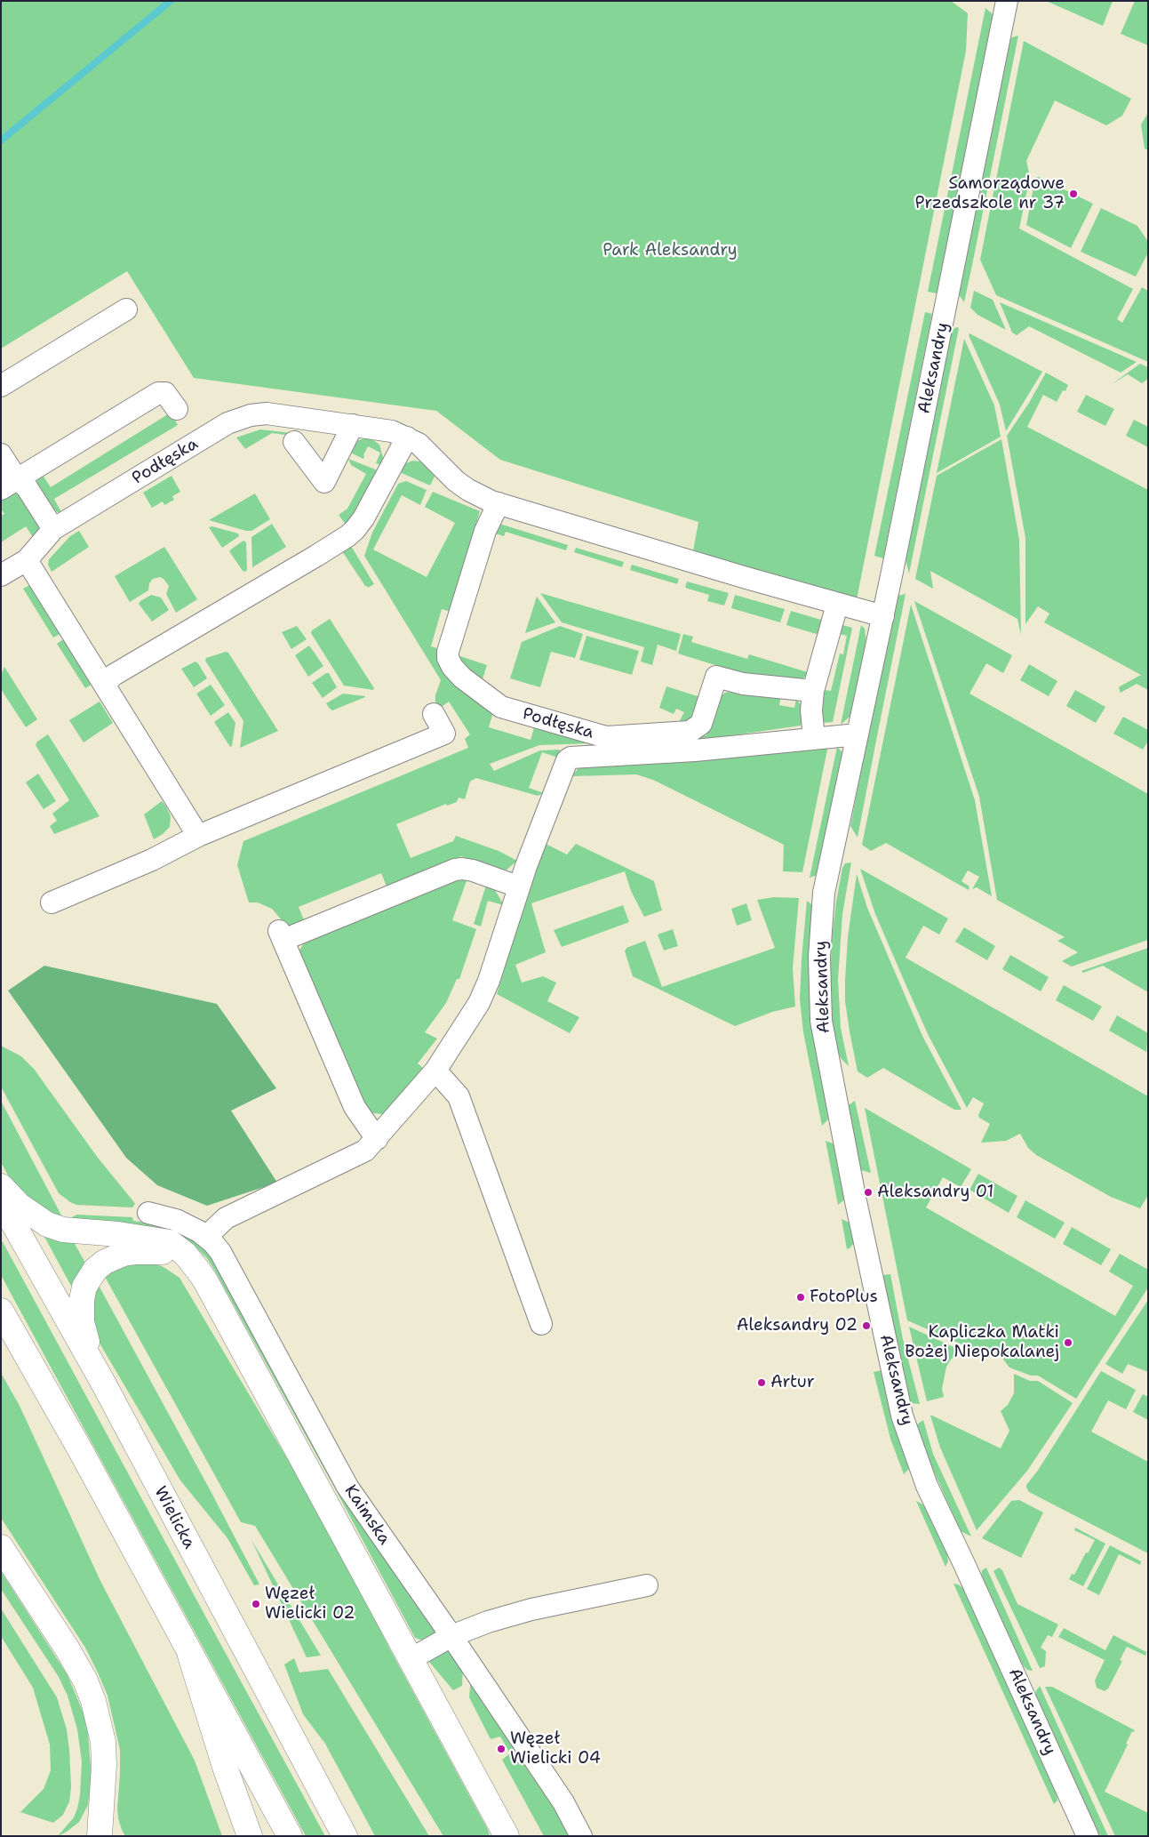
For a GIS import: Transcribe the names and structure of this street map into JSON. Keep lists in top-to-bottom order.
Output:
{
  "streets": {
    "main road": ["Wielicka"],
    "street": ["Aleksandry", "Podłęska", "Kaimska"]
  },
  "crossings": [
    ["Aleksandry", "Podłęska"]
  ],
  "parks": ["Park Aleksandry"],
  "places": [
    "Samorządowe Przedszkole nr 37",
    "Aleksandry 01",
    "FotoPlus",
    "Aleksandry 02",
    "Kapliczka Matki Bożej Niepokalanej",
    "Artur",
    "Węzeł Wielicki 02",
    "Węzeł Wielicki 04"
  ]
}
